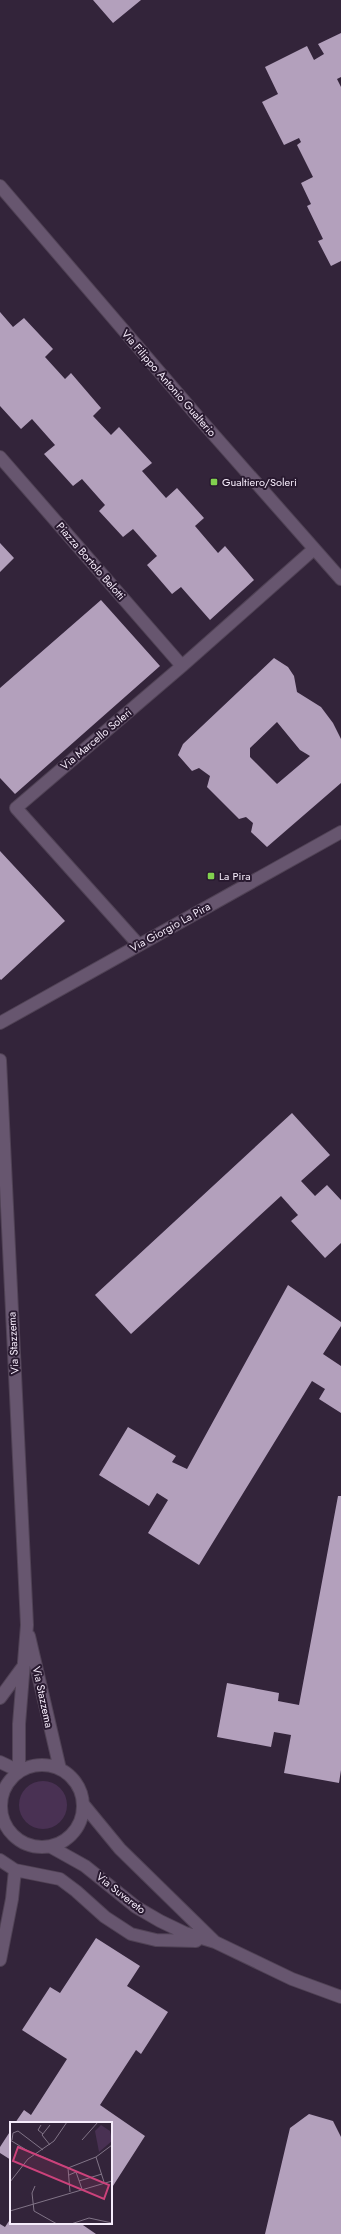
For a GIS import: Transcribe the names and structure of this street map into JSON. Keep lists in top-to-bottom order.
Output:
{
  "streets": {
    "street": [
      "Via Filippo Antonio Gualterio",
      "Piazza Bortolo Belotti",
      "Via Marcello Soleri",
      "Via Giorgio La Pira",
      "Via Stazzema",
      "Via Suvereto"
    ]
  },
  "crossings": [
    ["Via Filippo Antonio Gualterio", "Via Marcello Soleri"],
    ["Piazza Bortolo Belotti", "Via Marcello Soleri"],
    ["Via Marcello Soleri", "Via Giorgio La Pira"],
    ["Via Stazzema", "Via Suvereto"]
  ],
  "places": {
    "transit": ["Gualtiero/Soleri", "La Pira"]
  }
}
